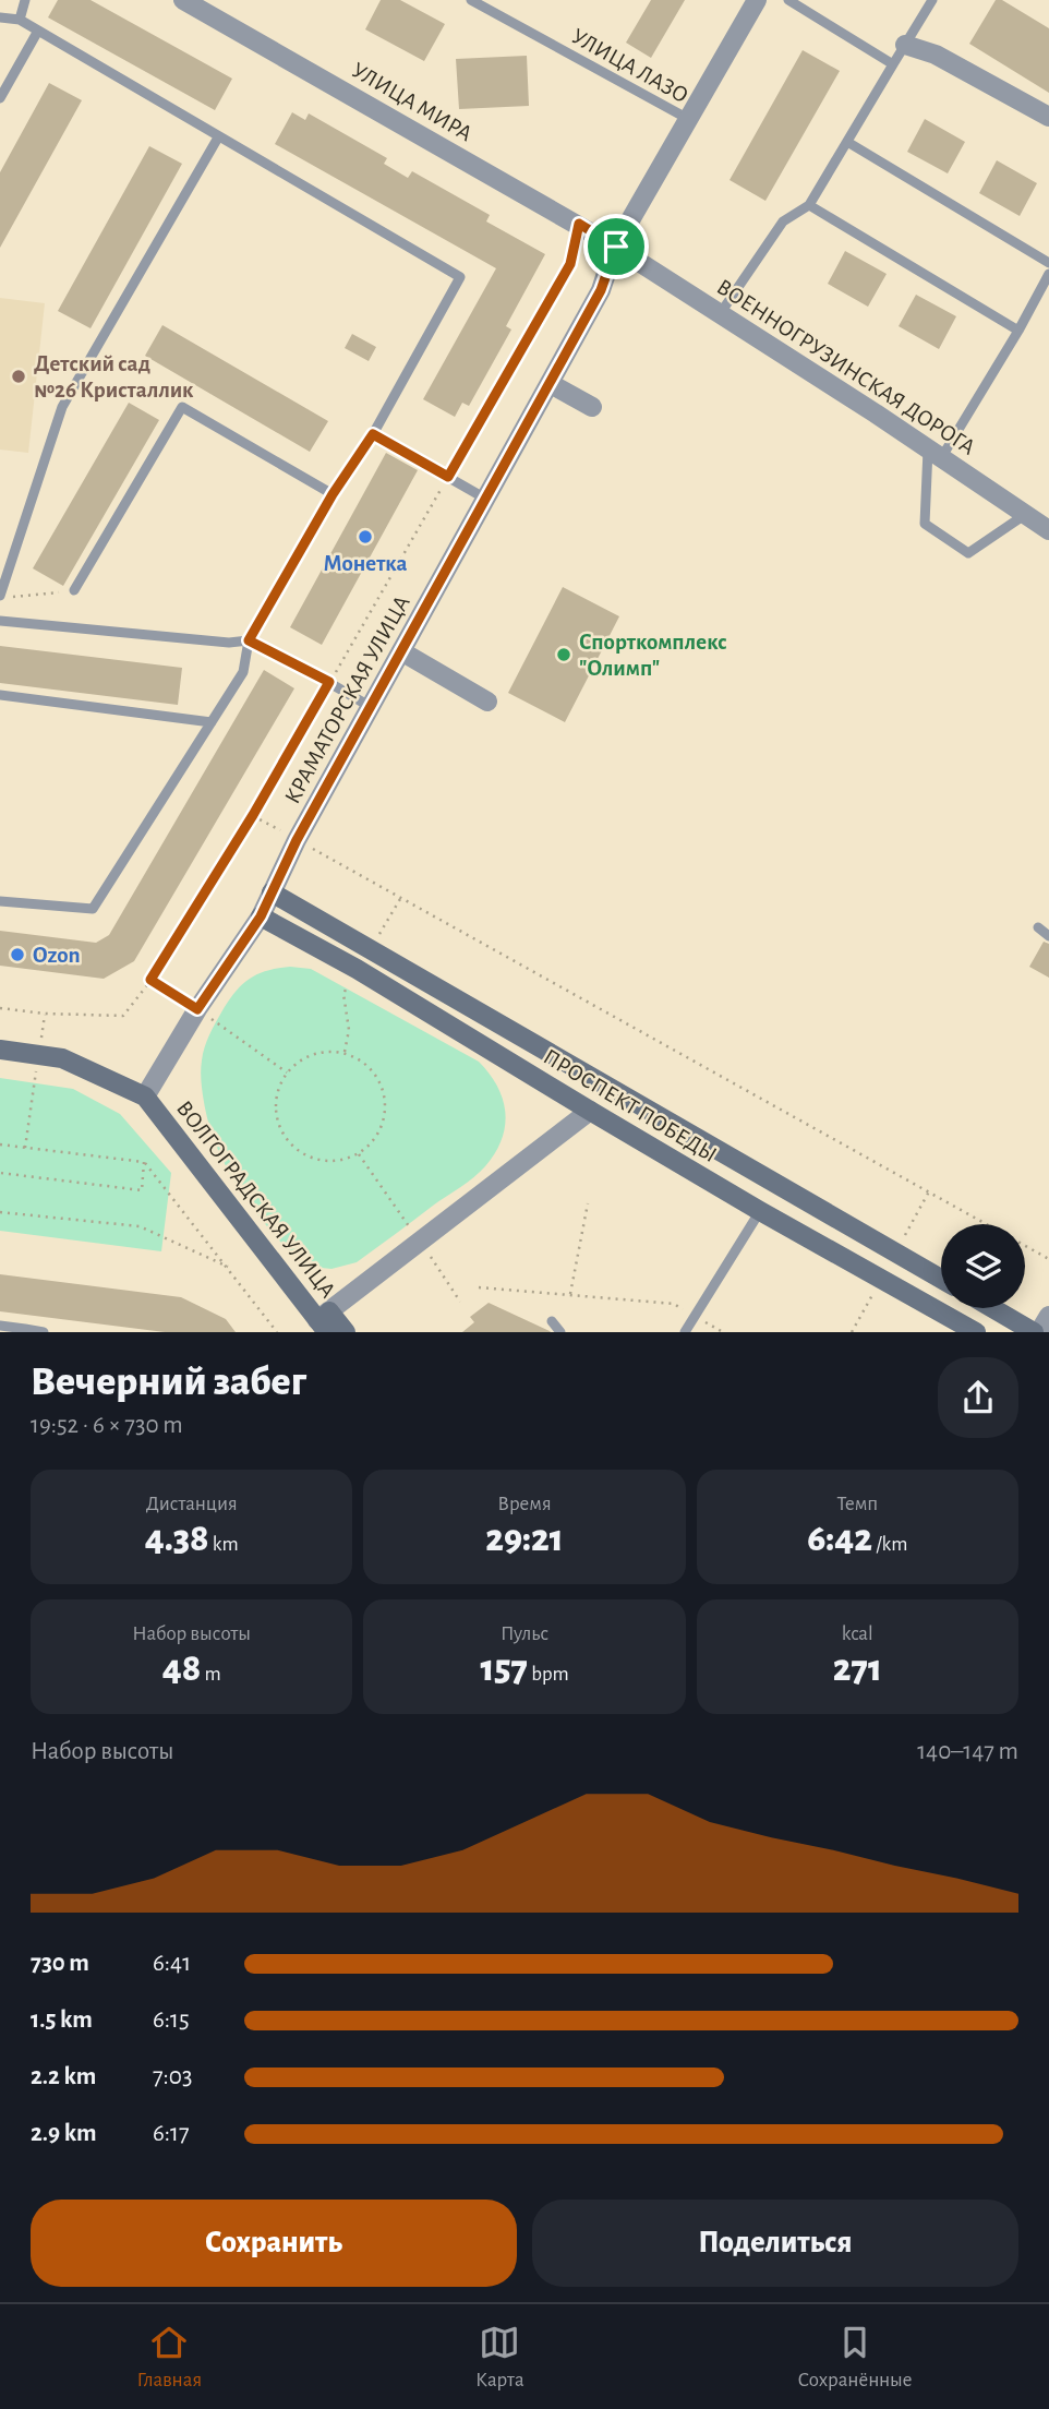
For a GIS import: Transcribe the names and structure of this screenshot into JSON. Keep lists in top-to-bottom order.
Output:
{
  "streets": {
    "main road": ["ПРОСПЕКТ ПОБЕДЫ", "ВОЛГОГРАДСКАЯ УЛИЦА"],
    "street": ["УЛИЦА МИРА", "ВОЕННОГРУЗИНСКАЯ ДОРОГА", "КРАМАТОРСКАЯ УЛИЦА"],
    "lane": ["УЛИЦА ЛАЗО"]
  },
  "crossings": [
    ["УЛИЦА ЛАЗО", "КРАМАТОРСКАЯ УЛИЦА"],
    ["УЛИЦА МИРА", "ВОЕННОГРУЗИНСКАЯ ДОРОГА"],
    ["УЛИЦА МИРА", "КРАМАТОРСКАЯ УЛИЦА"],
    ["ВОЕННОГРУЗИНСКАЯ ДОРОГА", "КРАМАТОРСКАЯ УЛИЦА"],
    ["КРАМАТОРСКАЯ УЛИЦА", "ПРОСПЕКТ ПОБЕДЫ"],
    ["КРАМАТОРСКАЯ УЛИЦА", "ВОЛГОГРАДСКАЯ УЛИЦА"]
  ],
  "places": [
    "Детский сад №26 Кристаллик",
    "Монетка",
    "Спорткомплекс \"Олимп\"",
    "Ozon"
  ],
  "page": {
    "heading": ["Вечерний забег", "19:52 · 6 × 730 m"],
    "stats": [
      ["Дистанция", "4.38 km"],
      ["Время", "29:21"],
      ["Темп", "6:42 /km"],
      ["Набор высоты", "48 m"],
      ["Пульс", "157 bpm"],
      ["kcal", "271"]
    ],
    "chart": ["Набор высоты", "140–147 m"],
    "list": [
      {
        "name": "730 m",
        "note": "6:41"
      },
      {
        "name": "1.5 km",
        "note": "6:15"
      },
      {
        "name": "2.2 km",
        "note": "7:03"
      },
      {
        "name": "2.9 km",
        "note": "6:17"
      }
    ],
    "buttons": ["Сохранить", "Поделиться"],
    "tabs": ["Главная", "Карта", "Сохранённые"]
  }
}
